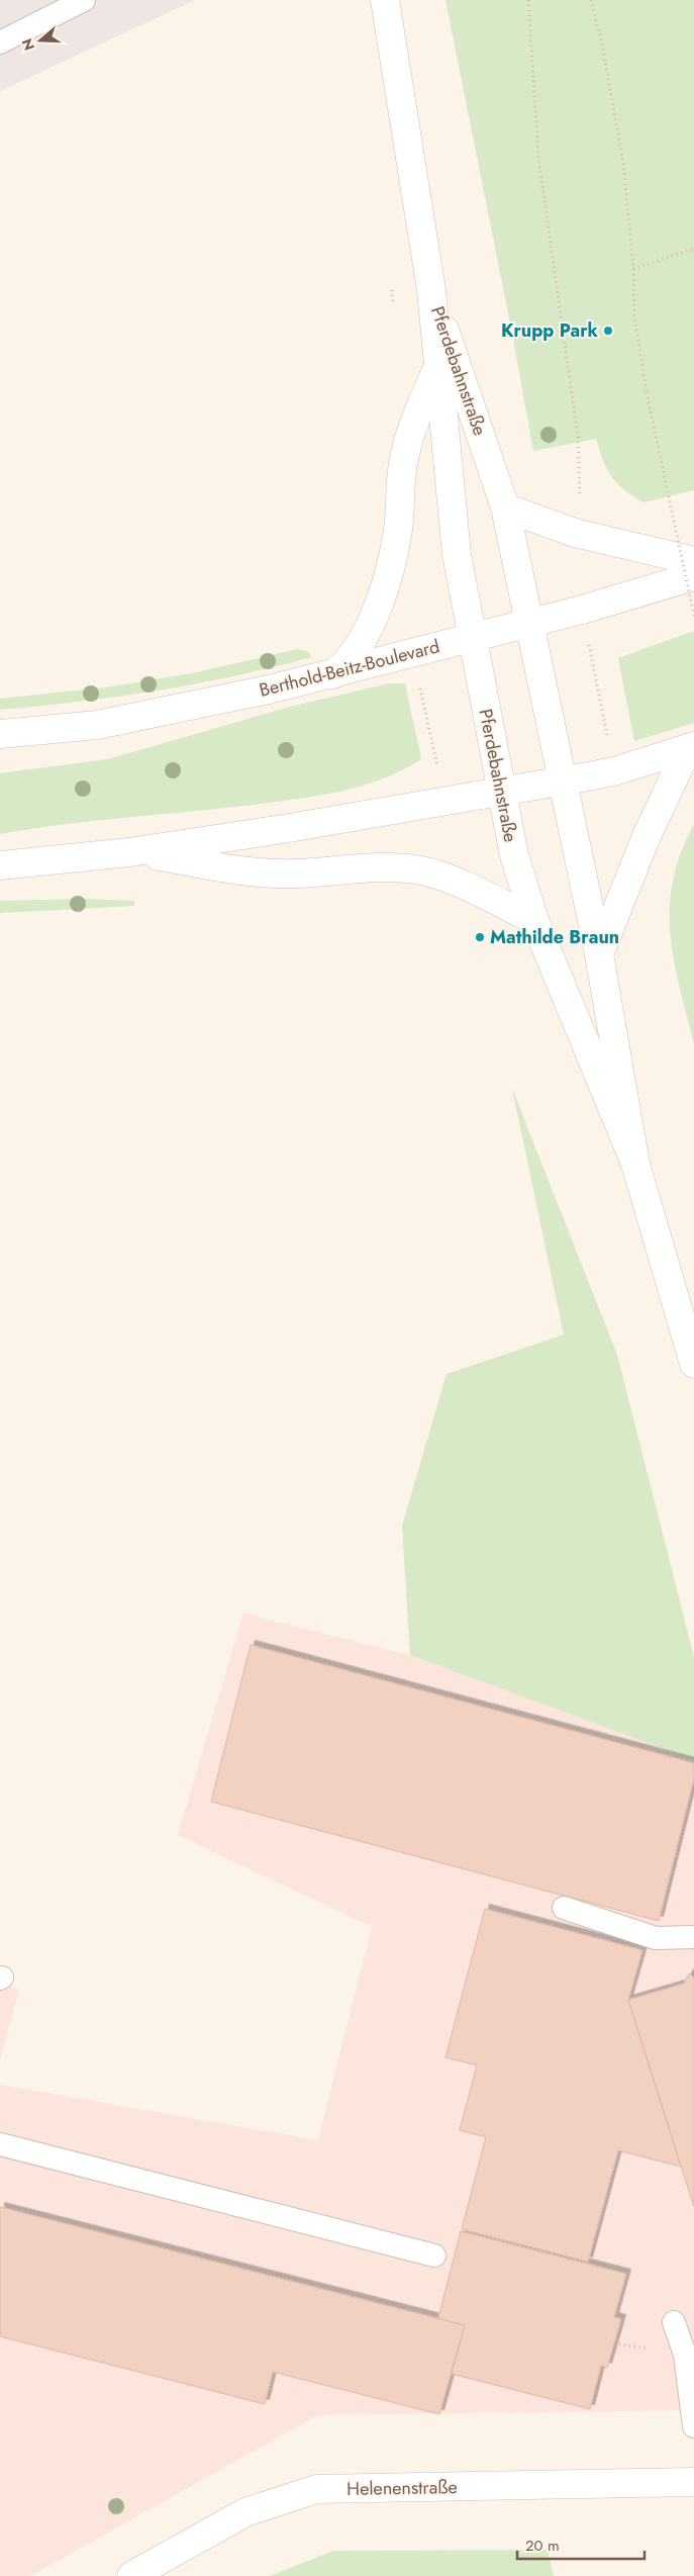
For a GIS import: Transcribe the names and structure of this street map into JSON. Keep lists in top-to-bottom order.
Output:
{
  "streets": {
    "street": ["Pferdebahnstraße", "Berthold-Beitz-Boulevard", "Helenenstraße"]
  },
  "crossings": [
    ["Pferdebahnstraße", "Berthold-Beitz-Boulevard"]
  ],
  "places": ["Krupp Park", "Mathilde Braun"],
  "scale_bar": "20 m",
  "north": "left"
}
